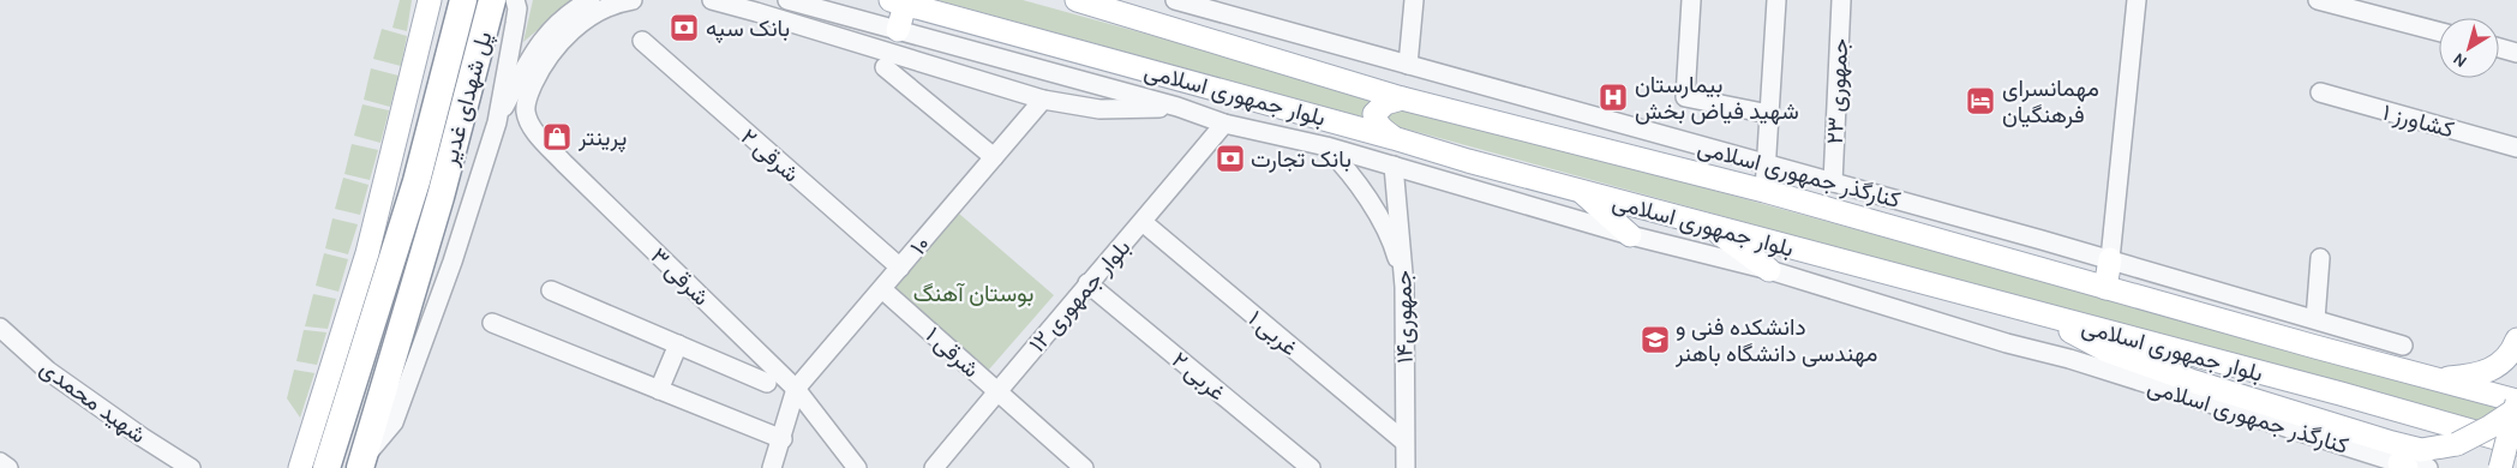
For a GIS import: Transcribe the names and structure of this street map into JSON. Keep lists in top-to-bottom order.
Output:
{
  "streets": {
    "highway": ["پل شهدای غدیر"],
    "main road": ["بلوار جمهوری اسلامی"],
    "street": [
      "۲۳ جمهوری",
      "کشاورز ۱",
      "۲ شرقی",
      "کنارگذر جمهوری اسلامی",
      "۱۰",
      "۳ شرقی",
      "بلوار جمهوری ۱۲",
      "جمهوری۱۴",
      "۱ غربی",
      "شرقی ۱",
      "۲ غربی",
      "شهید محمدی"
    ]
  },
  "crossings": [
    ["۲۳ جمهوری", "کنارگذر جمهوری اسلامی"],
    ["۲ شرقی", "۱۰"],
    ["کنارگذر جمهوری اسلامی", "بلوار جمهوری ۱۲"],
    ["کنارگذر جمهوری اسلامی", "جمهوری۱۴"],
    ["۱۰", "۳ شرقی"],
    ["۱۰", "شرقی ۱"],
    ["بلوار جمهوری ۱۲", "۱ غربی"],
    ["بلوار جمهوری ۱۲", "شرقی ۱"],
    ["بلوار جمهوری ۱۲", "۲ غربی"],
    ["جمهوری۱۴", "۱ غربی"]
  ],
  "parks": ["بوستان آهنگ"],
  "places": {
    "bank": ["بانک سپه", "بانک تجارت"],
    "hospital": ["بیمارستان شهید فیاض بخش"],
    "hotel": ["مهمانسرای فرهنگیان"],
    "shop": ["پرینتر"],
    "school or university": ["دانشکده فنی و مهندسی دانشگاه باهنر"]
  },
  "north": "bottom left"
}
